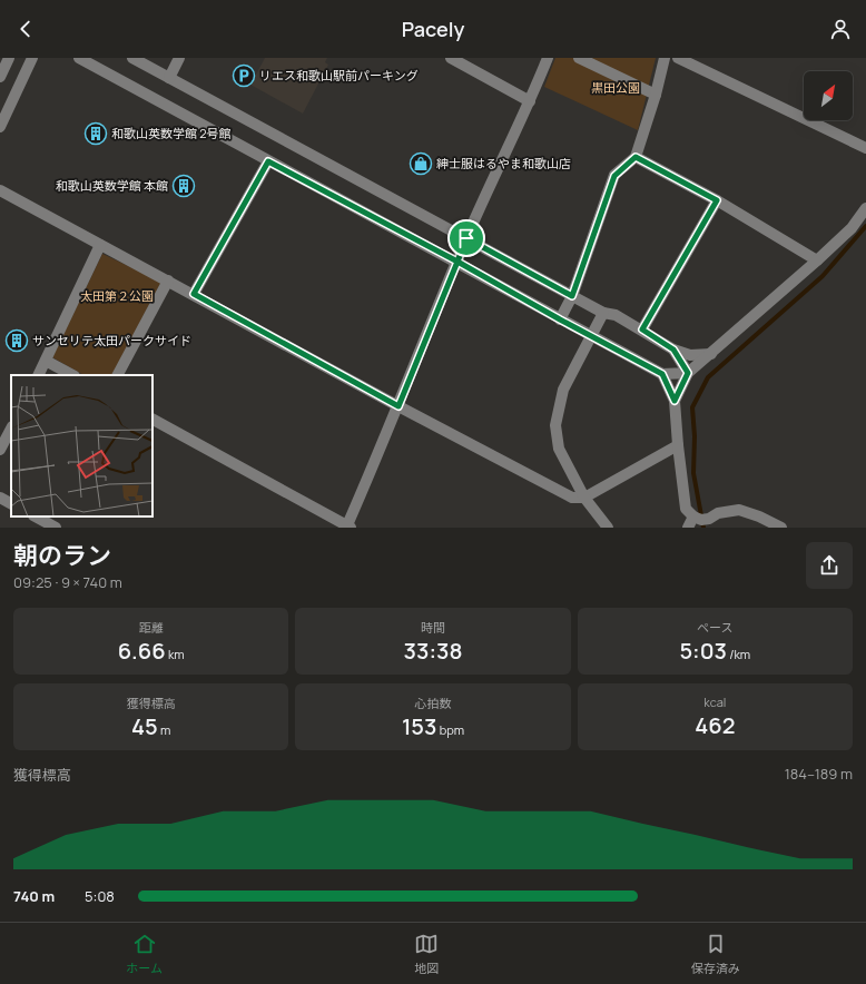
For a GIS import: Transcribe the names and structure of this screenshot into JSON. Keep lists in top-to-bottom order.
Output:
{
  "parks": ["黒田公園", "太田第２公園"],
  "places": {
    "parking": ["リエス和歌山駅前パーキング"],
    "building": ["和歌山英数学館 2号館", "和歌山英数学館 本館", "サンセリテ太田パークサイド"],
    "shop": ["紳士服はるやま和歌山店"]
  },
  "north": "top right",
  "page": {
    "header": "Pacely",
    "heading": ["朝のラン", "09:25 · 9 × 740 m"],
    "stats": [
      ["距離", "6.66 km"],
      ["時間", "33:38"],
      ["ペース", "5:03 /km"],
      ["獲得標高", "45 m"],
      ["心拍数", "153 bpm"],
      ["kcal", "462"]
    ],
    "chart": ["獲得標高", "184–189 m"],
    "list": [
      {
        "name": "740 m",
        "note": "5:08"
      }
    ],
    "tabs": ["ホーム", "地図", "保存済み"]
  }
}
